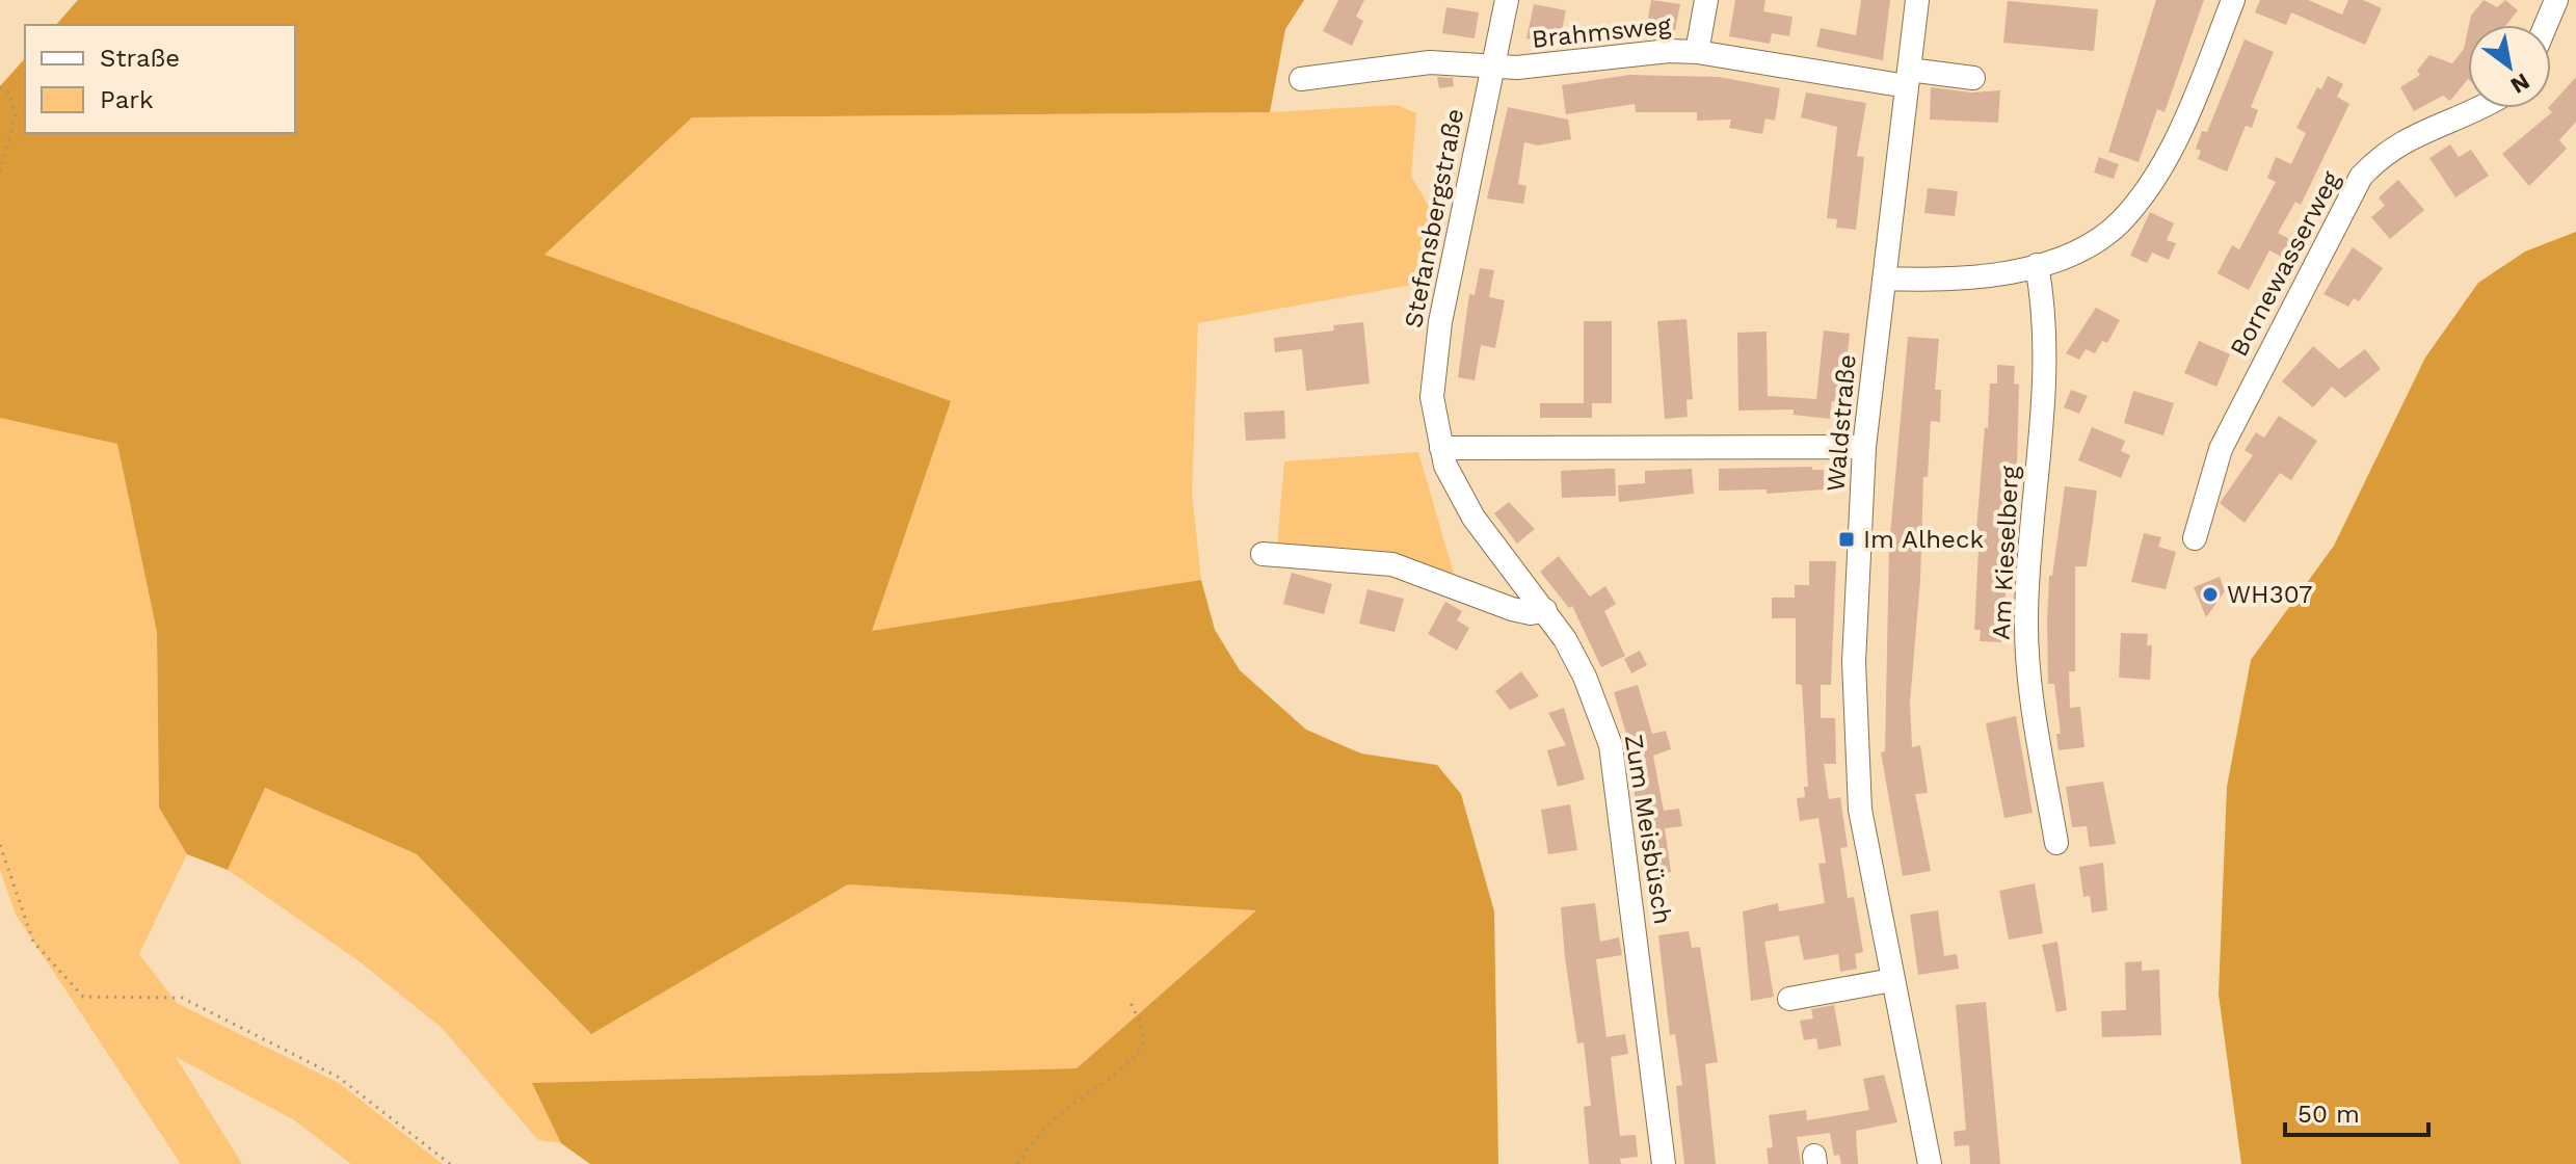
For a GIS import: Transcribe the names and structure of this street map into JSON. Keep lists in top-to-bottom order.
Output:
{
  "streets": {
    "street": [
      "Brahmsweg",
      "Stefansbergstraße",
      "Bornewasserweg",
      "Waldstraße",
      "Am Kieselberg",
      "Zum Meisbüsch"
    ]
  },
  "crossings": [
    ["Brahmsweg", "Stefansbergstraße"],
    ["Brahmsweg", "Waldstraße"],
    ["Stefansbergstraße", "Zum Meisbüsch"]
  ],
  "places": {
    "transit": ["Im Alheck"],
    "other": ["WH307"]
  },
  "legend": ["Straße", "Park"],
  "scale_bar": "50 m",
  "north": "bottom right"
}
